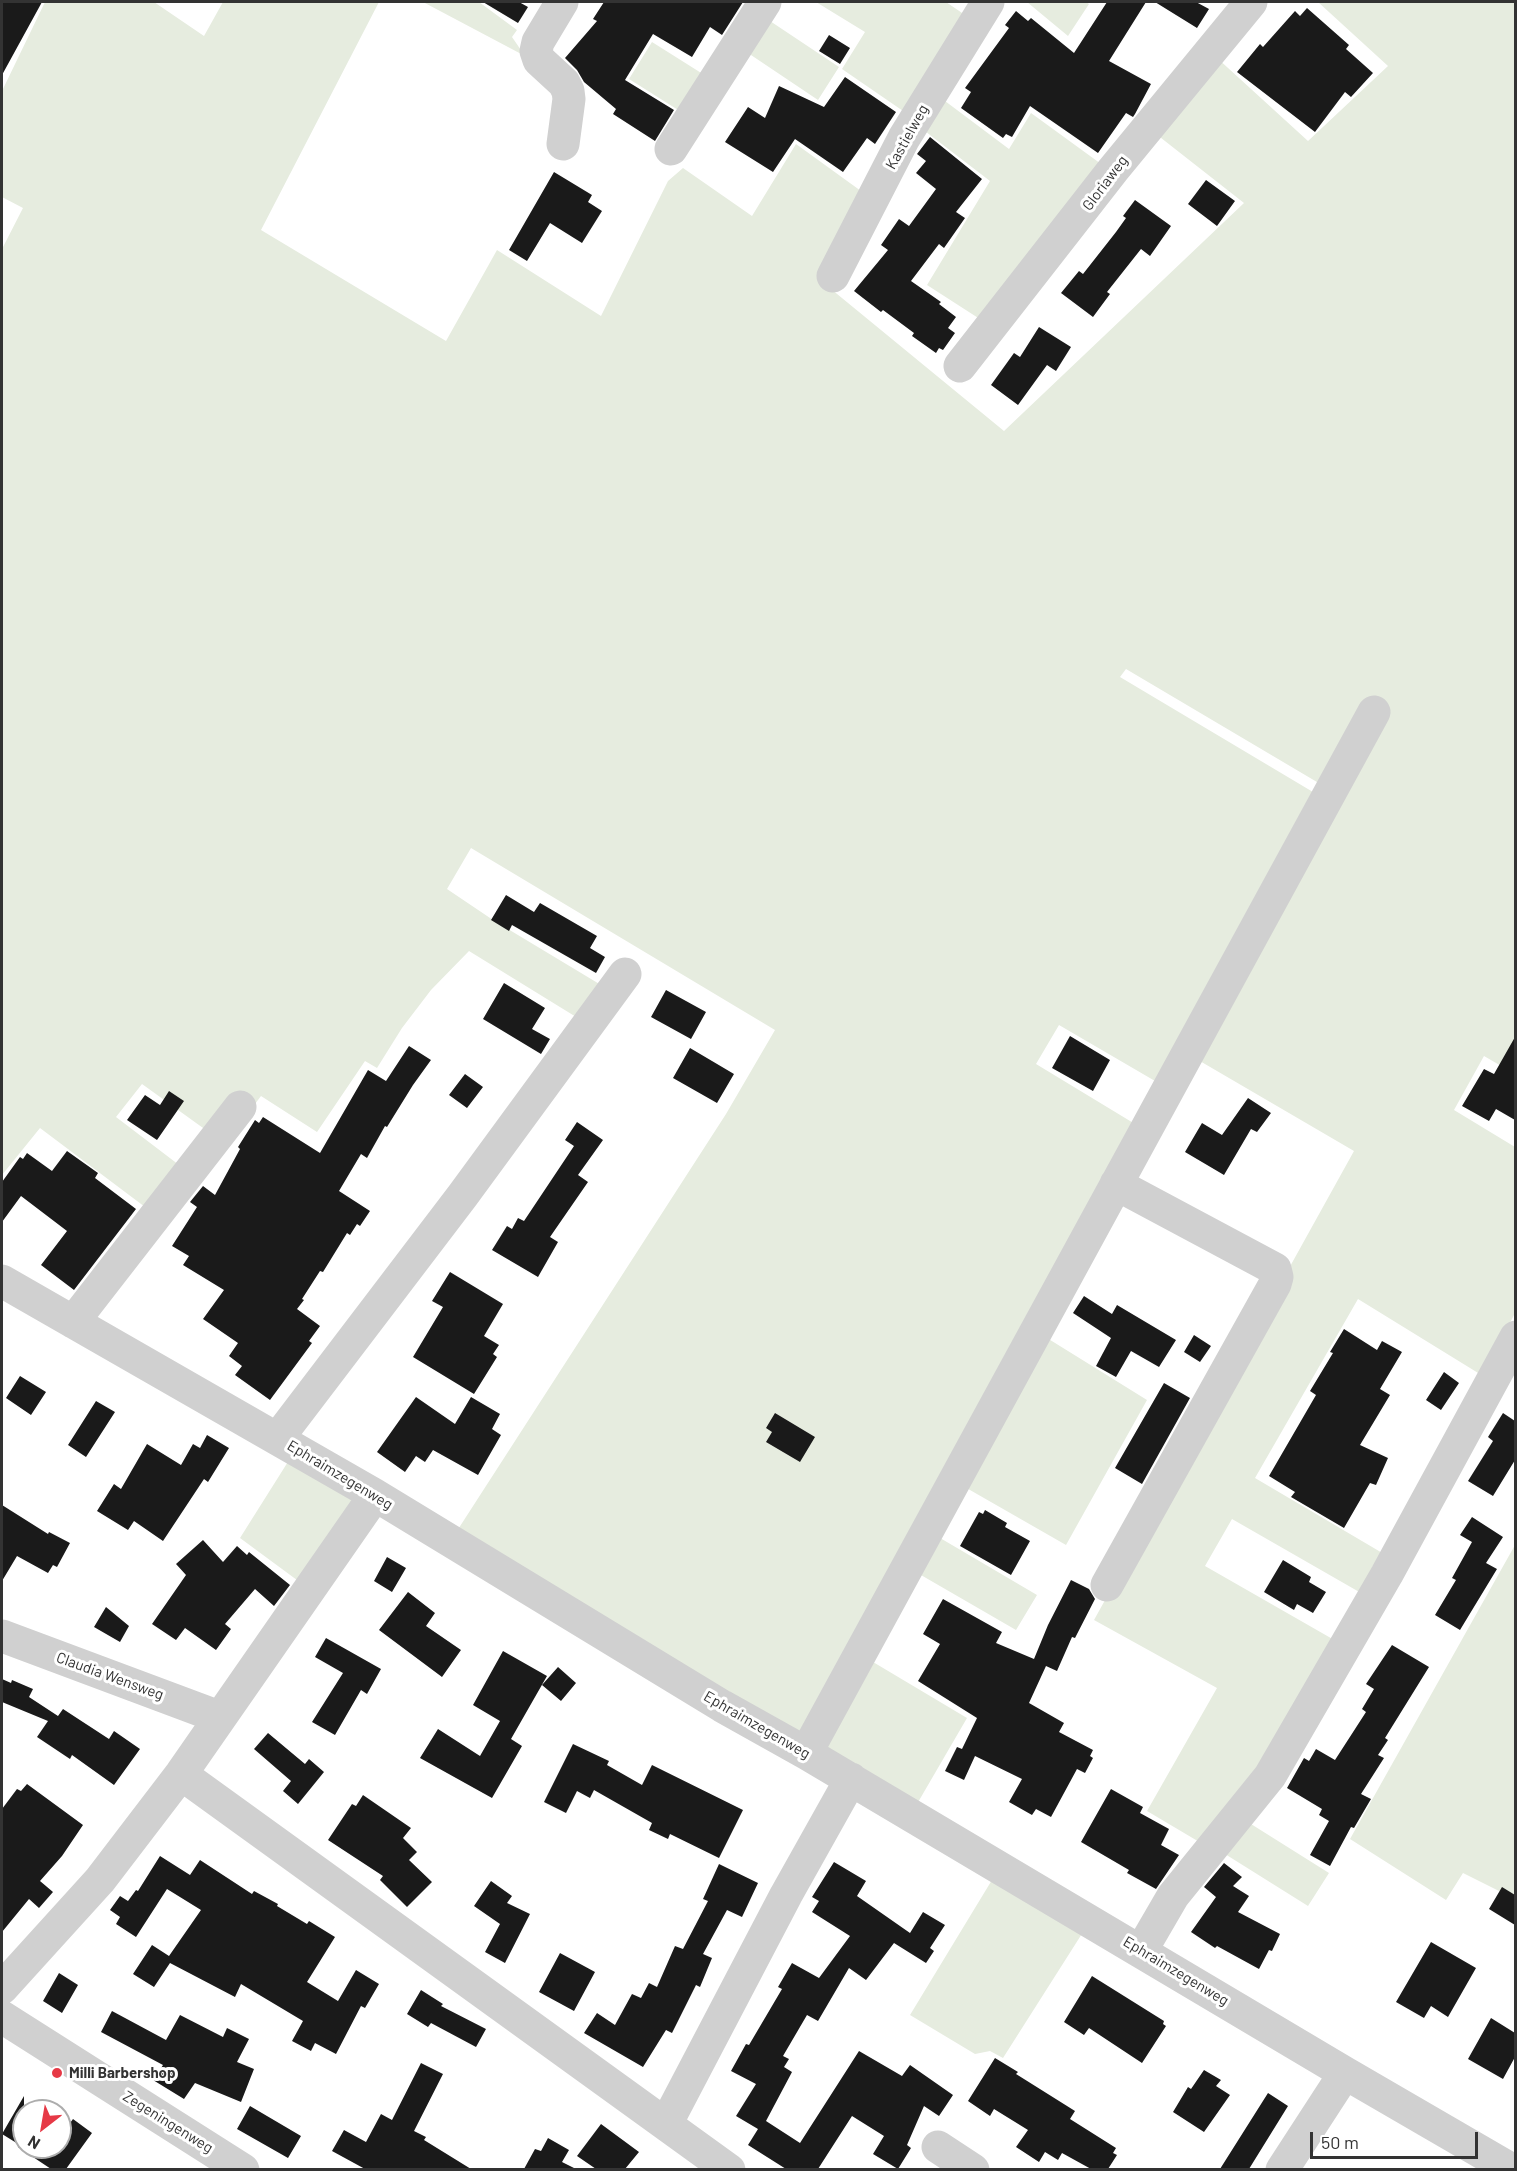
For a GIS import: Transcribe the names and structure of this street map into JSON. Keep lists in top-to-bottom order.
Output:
{
  "streets": {
    "street": [
      "Kastielweg",
      "Gloriaweg",
      "Ephraimzegenweg",
      "Claudia Wensweg",
      "Zegeningenweg"
    ]
  },
  "places": ["Milli Barbershop"],
  "scale_bar": "50 m",
  "north": "bottom left"
}
